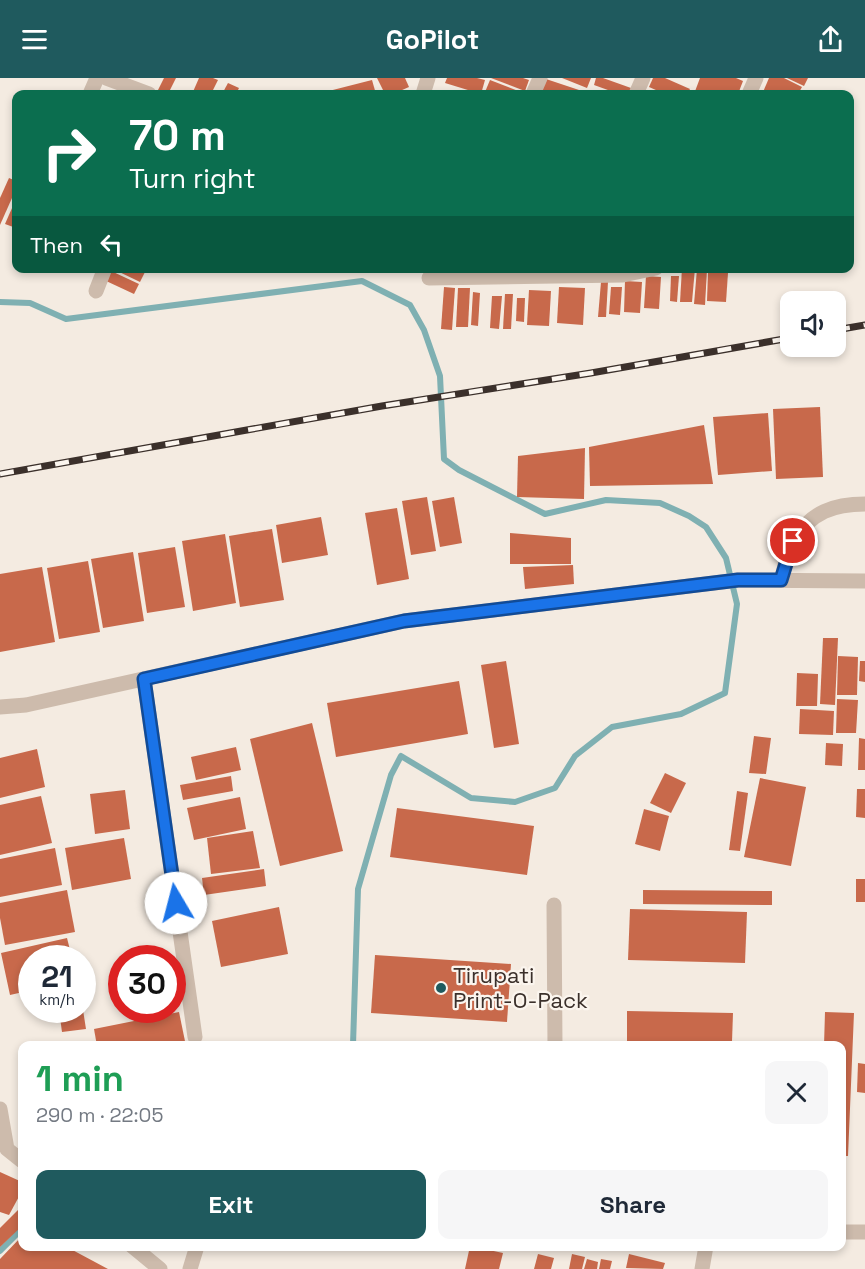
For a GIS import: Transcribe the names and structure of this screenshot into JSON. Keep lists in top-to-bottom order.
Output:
{
  "places": ["Tirupati Print-O-Pack"],
  "page": {
    "header": "GoPilot",
    "turn": ["70 m", "Turn right"],
    "then": "Then",
    "speed": "21 km/h",
    "limit": "30",
    "heading": ["1 min", "290 m · 22:05"],
    "buttons": ["Exit", "Share"]
  }
}
